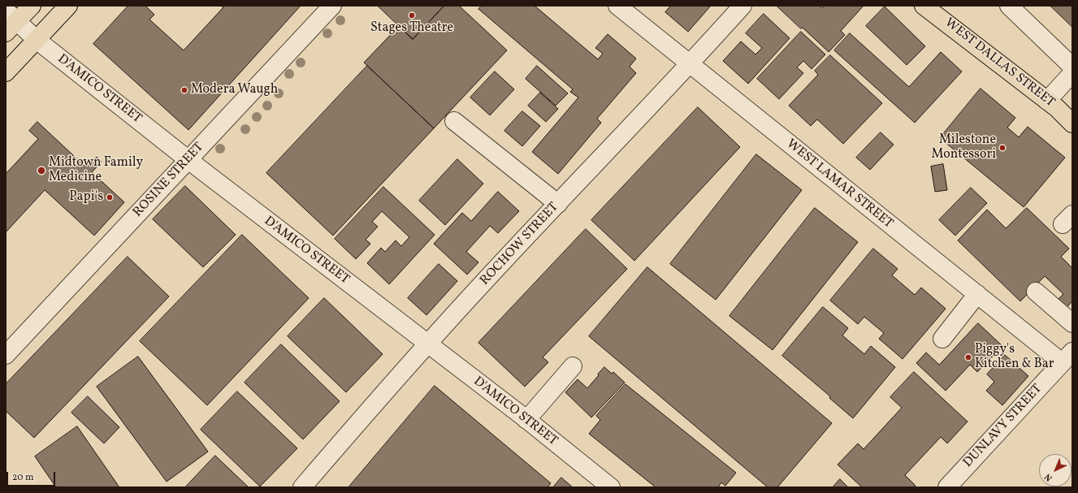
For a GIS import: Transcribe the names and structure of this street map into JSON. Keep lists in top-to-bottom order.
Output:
{
  "streets": {
    "main road": ["WEST DALLAS STREET"],
    "street": [
      "D'AMICO STREET",
      "ROSINE STREET",
      "WEST LAMAR STREET",
      "ROCHOW STREET",
      "DUNLAVY STREET"
    ]
  },
  "crossings": [
    ["D'AMICO STREET", "ROSINE STREET"],
    ["D'AMICO STREET", "ROCHOW STREET"],
    ["WEST LAMAR STREET", "ROCHOW STREET"],
    ["WEST LAMAR STREET", "DUNLAVY STREET"]
  ],
  "places": [
    "Stages Theatre",
    "Modera Waugh",
    "Milestone Montessori",
    "Midtown Family Medicine",
    "Papi's",
    "Piggy's Kitchen & Bar"
  ],
  "scale_bar": "20 m",
  "north": "bottom left"
}
